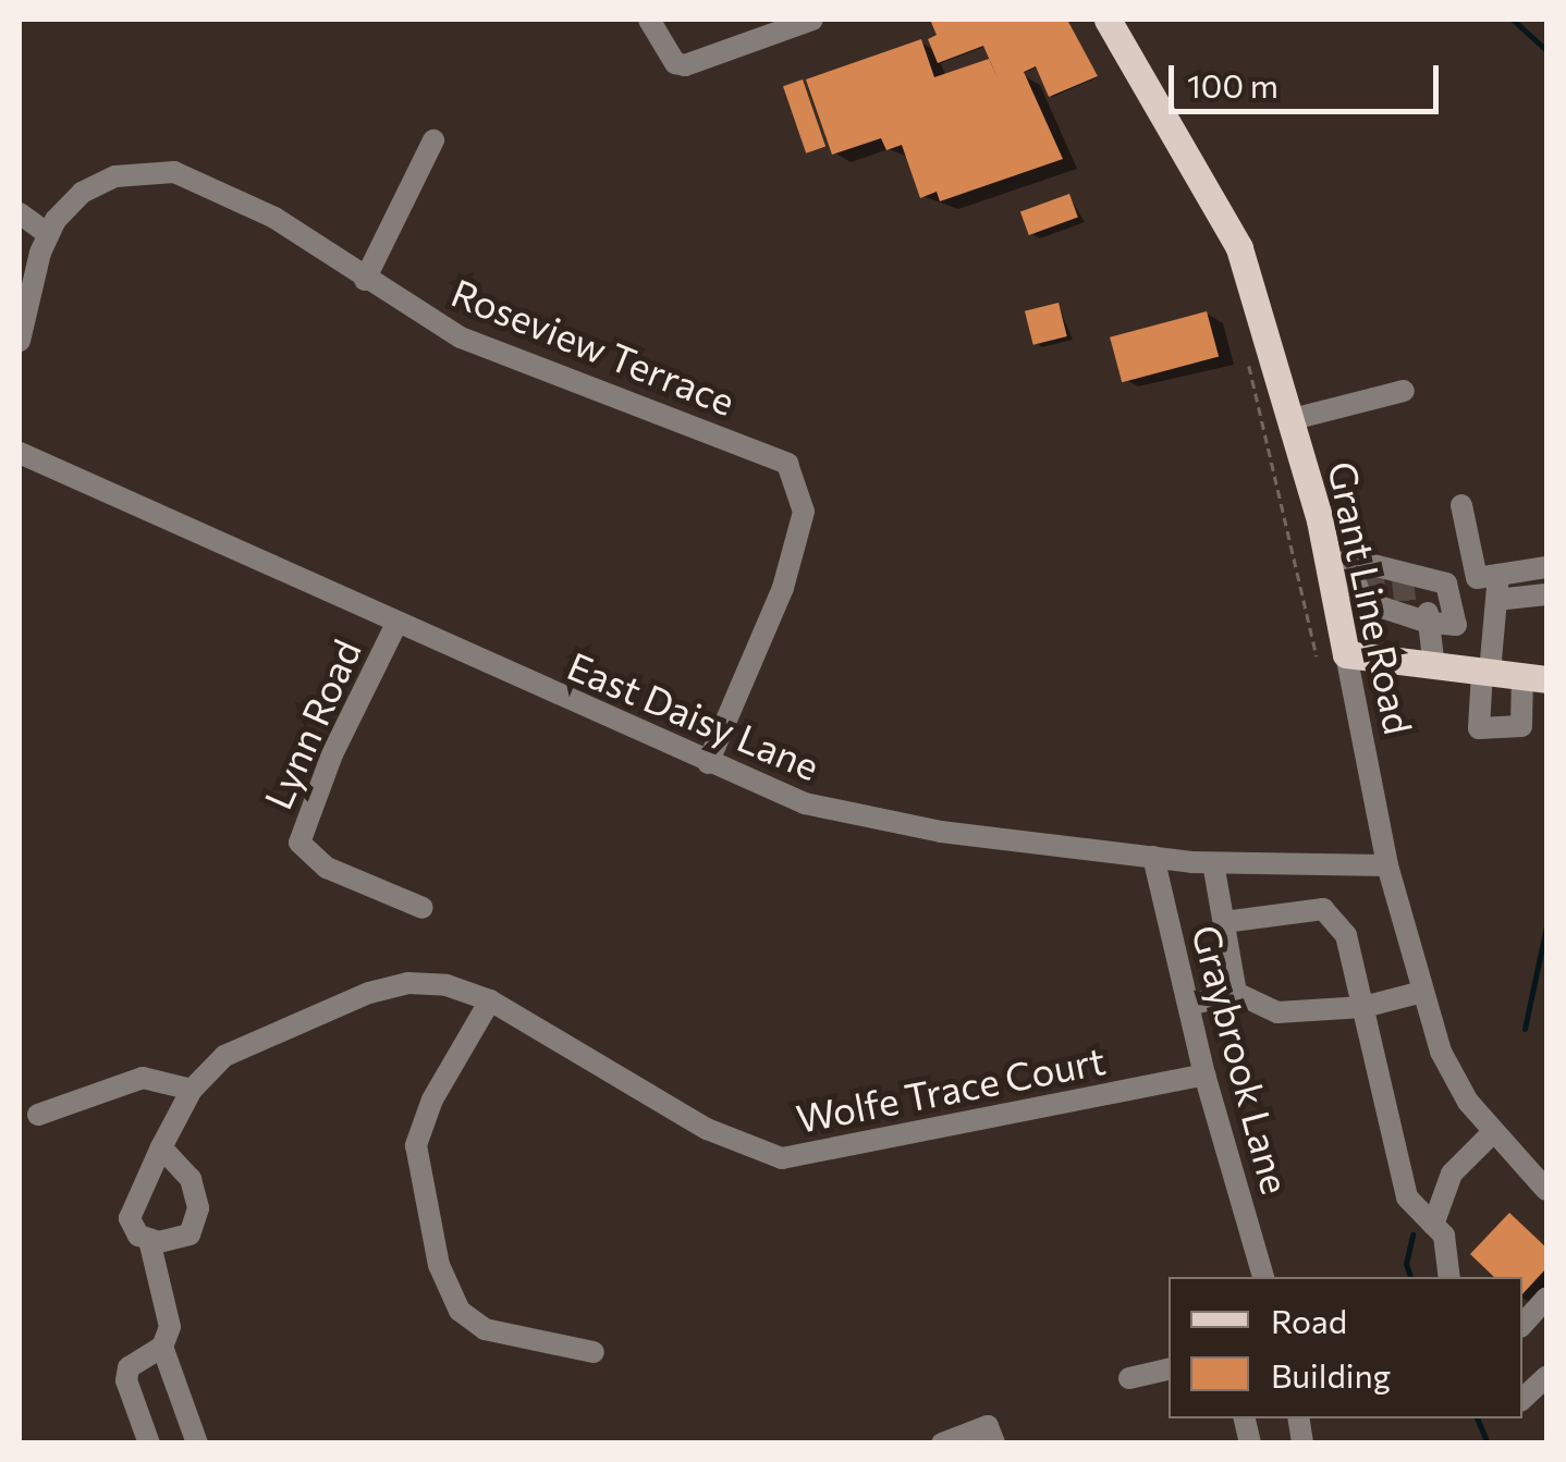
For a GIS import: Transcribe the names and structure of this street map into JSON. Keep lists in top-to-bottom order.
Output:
{
  "streets": {
    "main road": ["Grant Line Road"],
    "street": [
      "Roseview Terrace",
      "East Daisy Lane",
      "Lynn Road",
      "Graybrook Lane",
      "Wolfe Trace Court"
    ]
  },
  "crossings": [
    ["Roseview Terrace", "East Daisy Lane"],
    ["Grant Line Road", "East Daisy Lane"],
    ["East Daisy Lane", "Lynn Road"],
    ["East Daisy Lane", "Graybrook Lane"],
    ["Graybrook Lane", "Wolfe Trace Court"]
  ],
  "legend": ["Road", "Building"],
  "scale_bar": "100 m"
}
